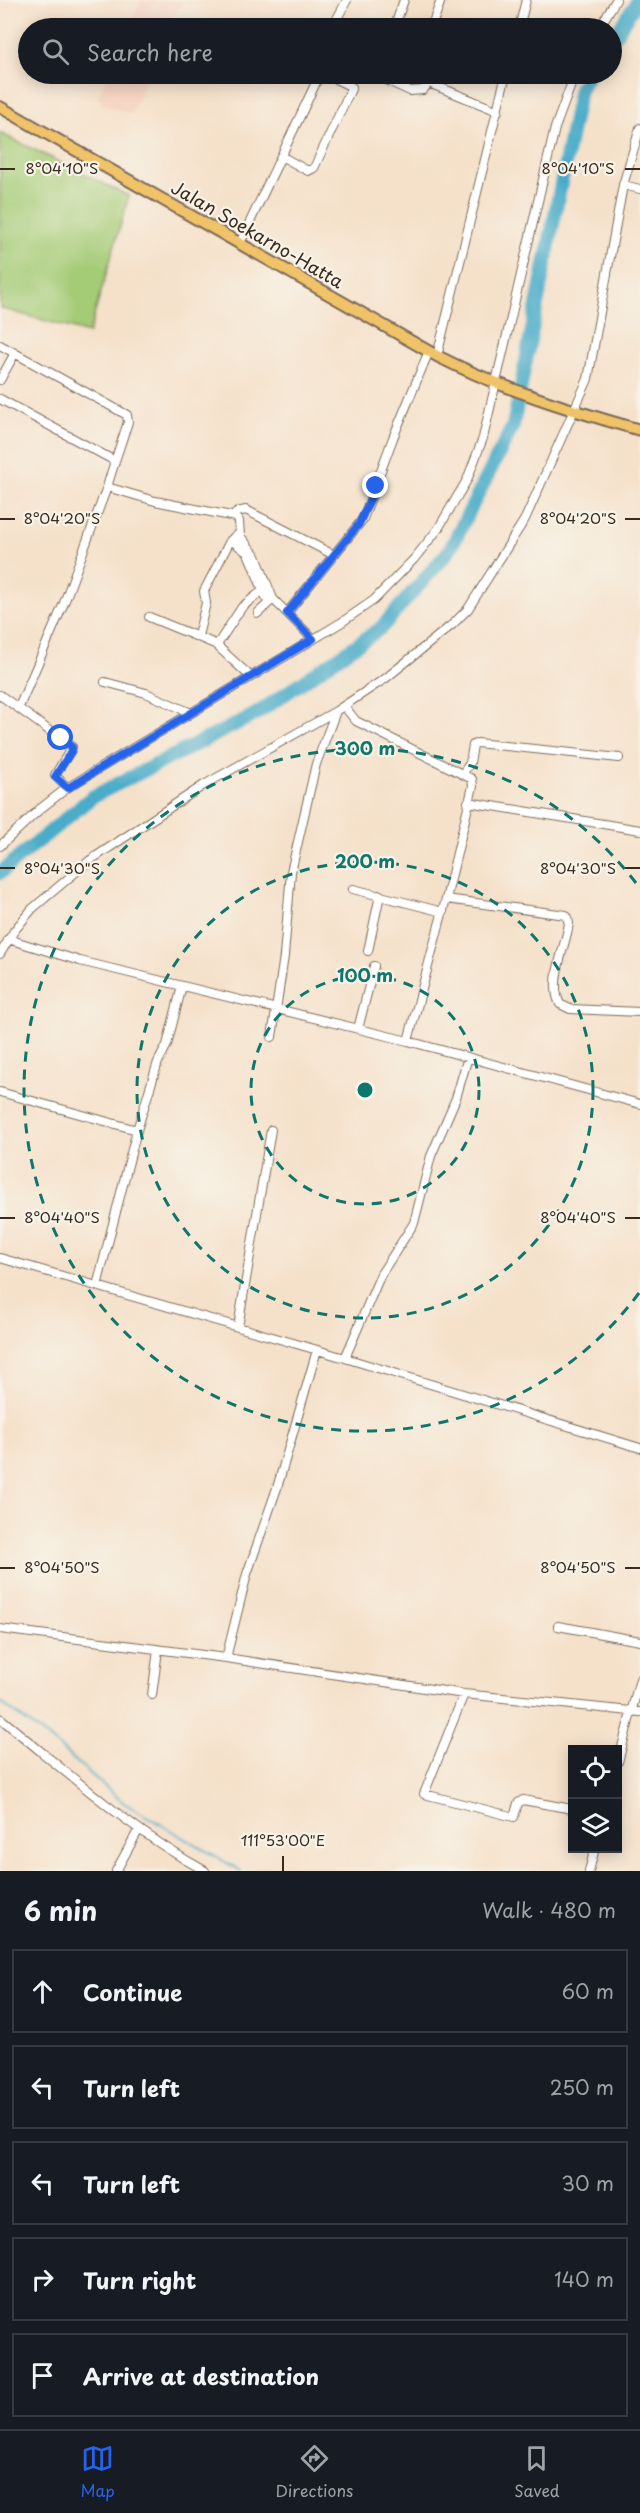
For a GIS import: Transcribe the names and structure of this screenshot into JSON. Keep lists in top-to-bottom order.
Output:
{
  "streets": {
    "highway": ["Jalan Soekarno-Hatta"]
  },
  "page": {
    "search": "Search here",
    "heading": ["6 min", "Walk · 480 m"],
    "list": [
      ["Continue", "60 m"],
      ["Turn left", "250 m"],
      ["Turn left", "30 m"],
      ["Turn right", "140 m"],
      "Arrive at destination"
    ],
    "nav": ["Map", "Directions", "Saved"]
  },
  "coordinates": [
    "8°04'10\"S",
    "8°04'20\"S",
    "8°04'30\"S",
    "8°04'40\"S",
    "8°04'50\"S",
    "111°53'00\"E"
  ],
  "rings": ["300 m", "200 m", "100 m"]
}
